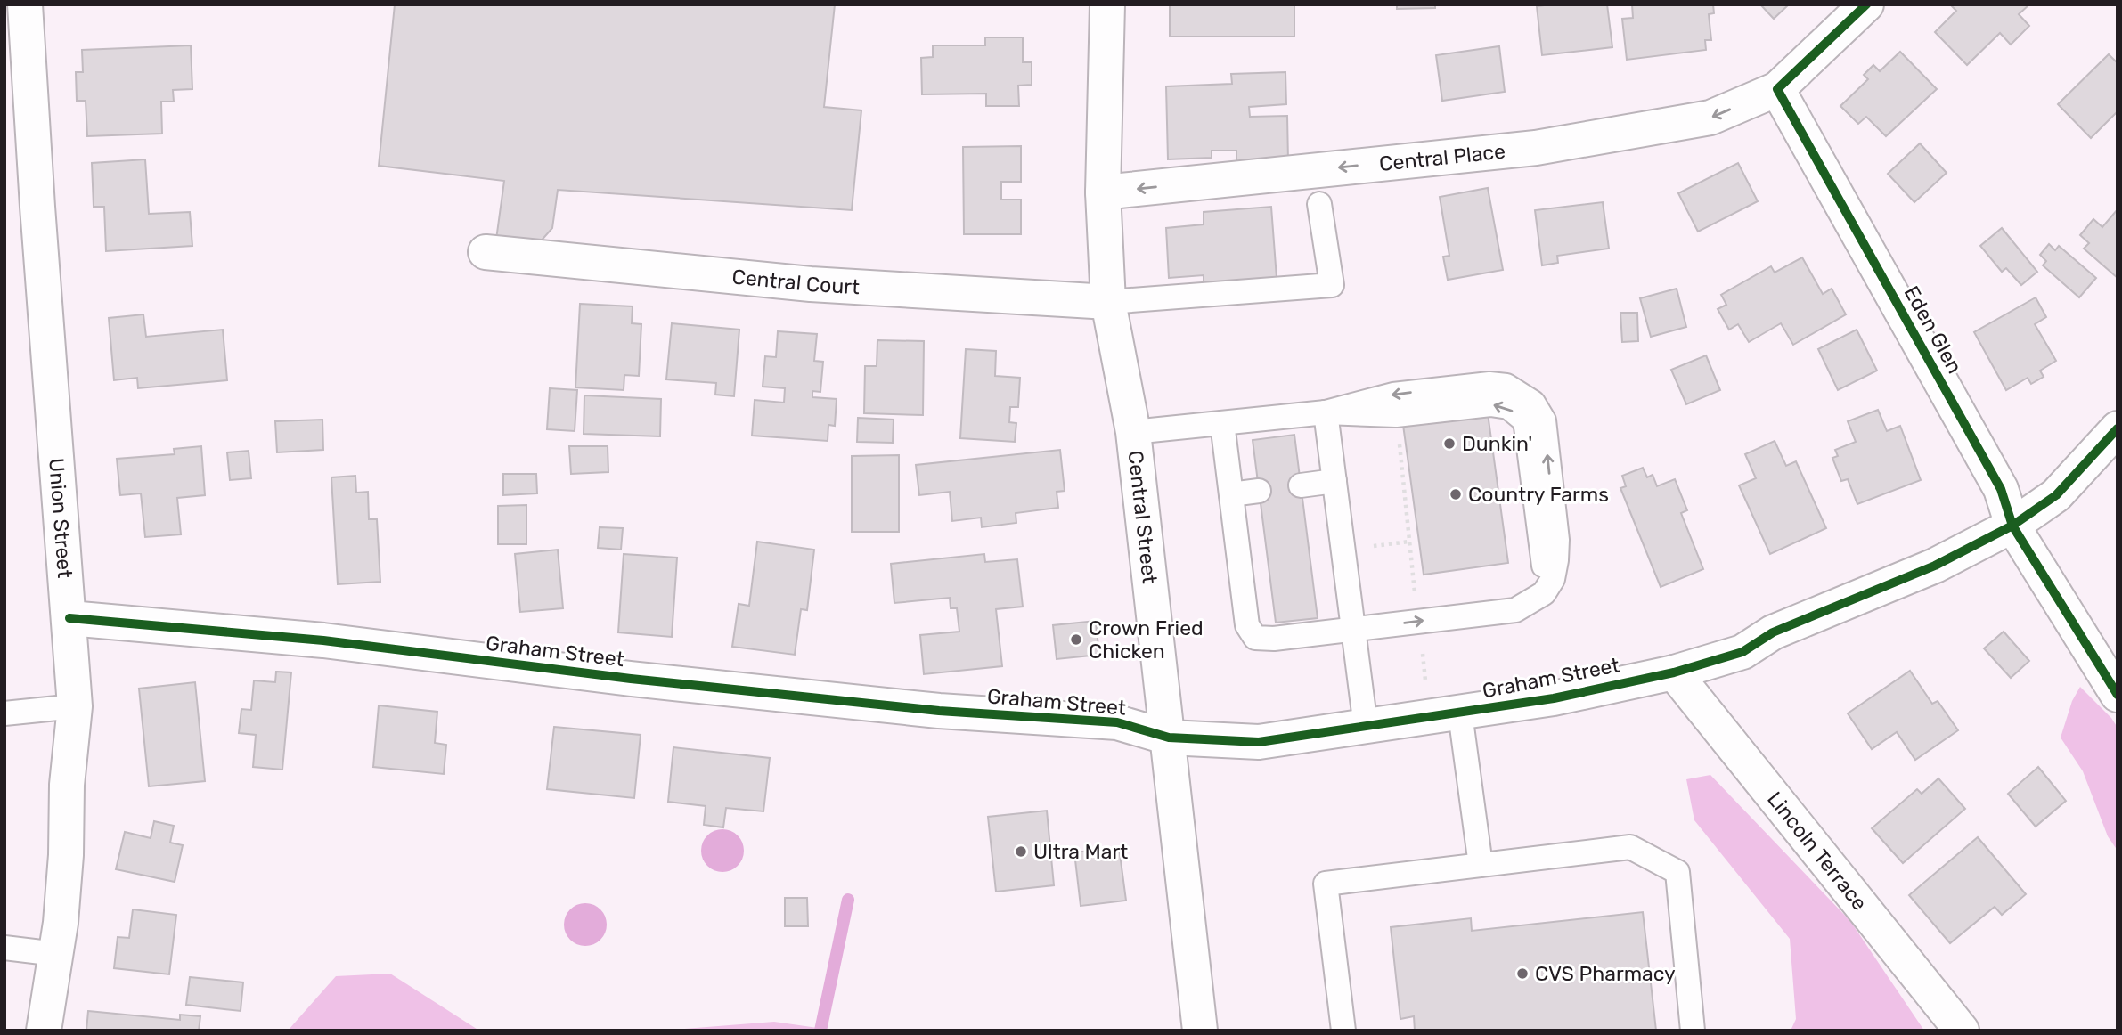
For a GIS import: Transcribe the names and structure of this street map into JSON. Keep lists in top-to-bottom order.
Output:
{
  "streets": {
    "street": [
      "Central Place",
      "Central Court",
      "Eden Glen",
      "Central Street",
      "Union Street",
      "Graham Street",
      "Lincoln Terrace"
    ]
  },
  "crossings": [
    ["Central Place", "Eden Glen"],
    ["Central Place", "Central Street"],
    ["Central Court", "Central Street"],
    ["Eden Glen", "Graham Street"],
    ["Central Street", "Graham Street"],
    ["Union Street", "Graham Street"],
    ["Graham Street", "Lincoln Terrace"]
  ],
  "one_way": ["Central Place"],
  "places": [
    "Dunkin'",
    "Country Farms",
    "Crown Fried Chicken",
    "Ultra Mart",
    "CVS Pharmacy"
  ]
}
